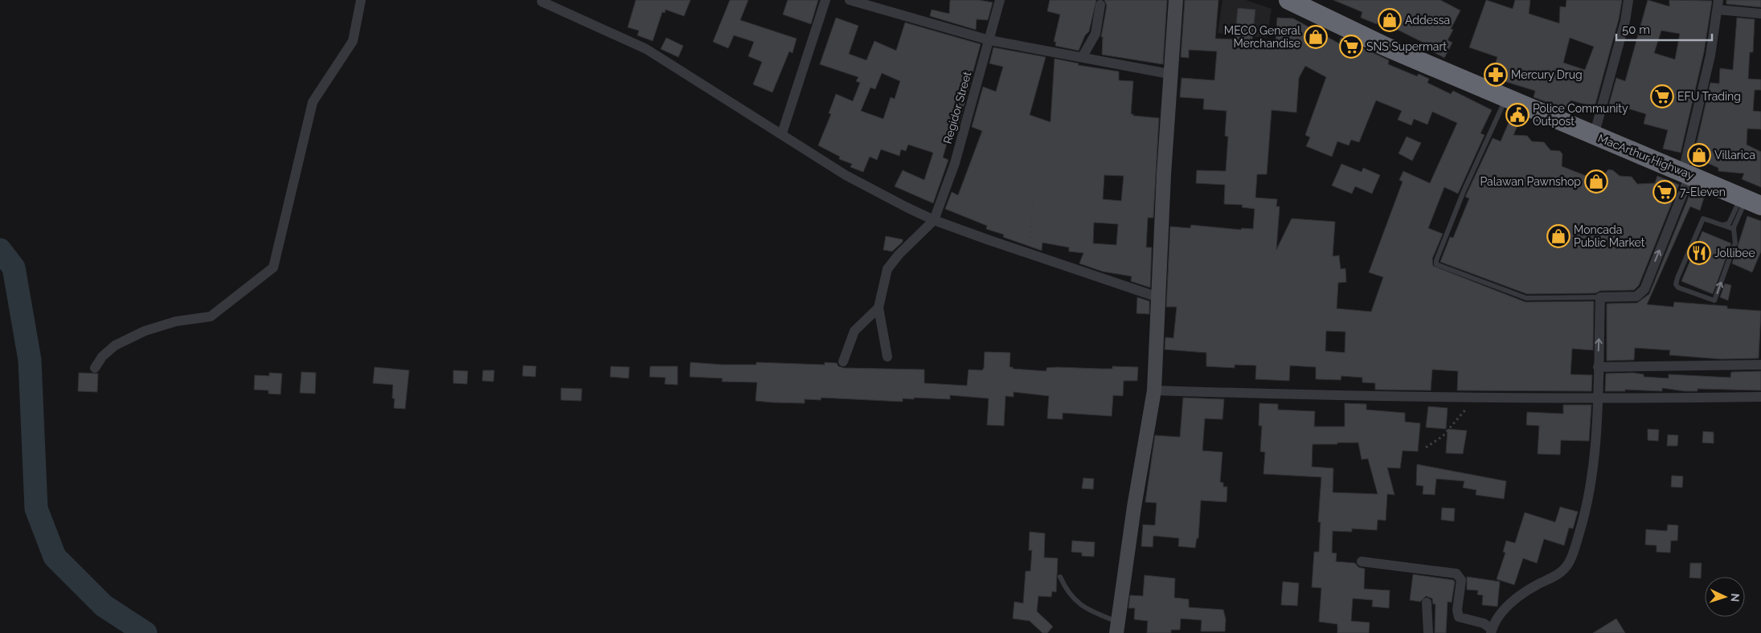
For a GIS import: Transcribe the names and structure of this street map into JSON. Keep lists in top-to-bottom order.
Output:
{
  "streets": {
    "highway": ["MacArthur Highway"],
    "street": ["Regidor Street"]
  },
  "places": {
    "shop": [
      "Addessa",
      "MECO General Merchandise",
      "Villarica",
      "Palawan Pawnshop",
      "Moncada Public Market"
    ],
    "supermarket": ["SNS Supermart", "EFU Trading", "7-Eleven"],
    "pharmacy": ["Mercury Drug"],
    "public building": ["Police Community Outpost"],
    "restaurant": ["Jollibee"]
  },
  "scale_bar": "50 m",
  "north": "right"
}
